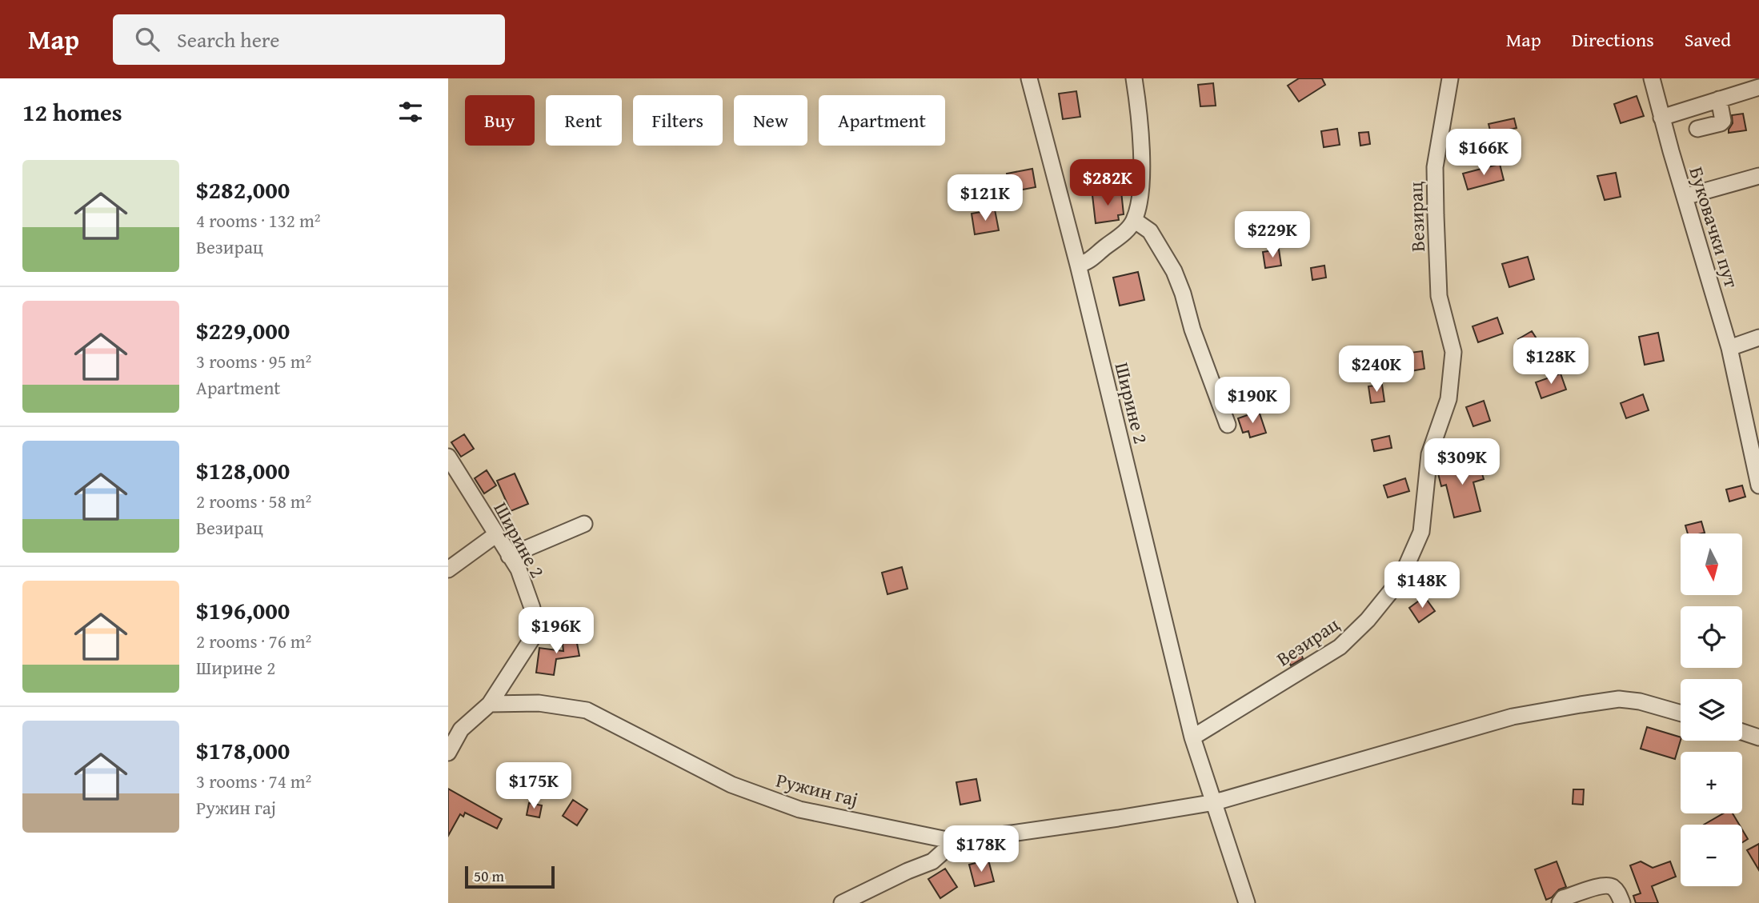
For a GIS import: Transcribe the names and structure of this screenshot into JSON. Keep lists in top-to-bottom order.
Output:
{
  "streets": {
    "street": [
      "Везирац",
      "Буковачки пут",
      "Ширине 2",
      "Ружин гај"
    ]
  },
  "crossings": [
    ["Везирац", "Ширине 2"],
    ["Ширине 2", "Ружин гај"]
  ],
  "scale_bar": "50 m",
  "north": "bottom",
  "page": {
    "header": "Map",
    "search": "Search here",
    "nav": ["Map", "Directions", "Saved"],
    "heading": "12 homes",
    "chip": [
      "Buy",
      "Rent",
      "Filters",
      "New",
      "Apartment"
    ],
    "price": [
      "$166K",
      "$282K",
      "$121K",
      "$229K",
      "$128K",
      "$240K",
      "$190K",
      "$309K",
      "$148K",
      "$196K",
      "$175K",
      "$178K"
    ],
    "list": [
      {
        "name": "$282,000",
        "note": "4 rooms · 132 m² · Везирац"
      },
      {
        "name": "$229,000",
        "note": "3 rooms · 95 m² · Apartment"
      },
      {
        "name": "$128,000",
        "note": "2 rooms · 58 m² · Везирац"
      },
      {
        "name": "$196,000",
        "note": "2 rooms · 76 m² · Ширине 2"
      },
      {
        "name": "$178,000",
        "note": "3 rooms · 74 m² · Ружин гај"
      }
    ],
    "map_buttons": ["+", "−"],
    "scale": "50 m"
  }
}
